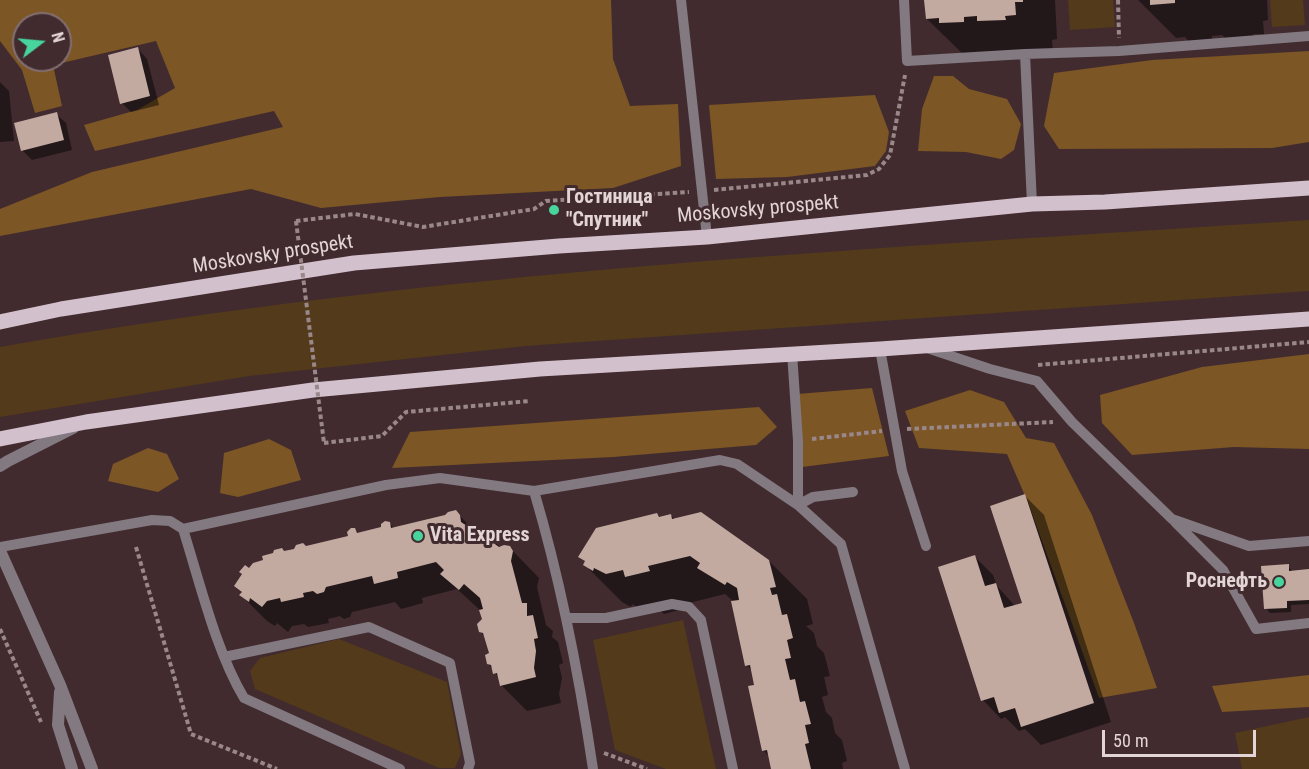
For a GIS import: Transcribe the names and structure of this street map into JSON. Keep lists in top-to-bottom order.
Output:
{
  "streets": {
    "main road": ["Moskovsky prospekt"]
  },
  "places": ["Гостиница \"Спутник\"", "Vita Express", "Роснефть"],
  "scale_bar": "50 m",
  "north": "right"
}
